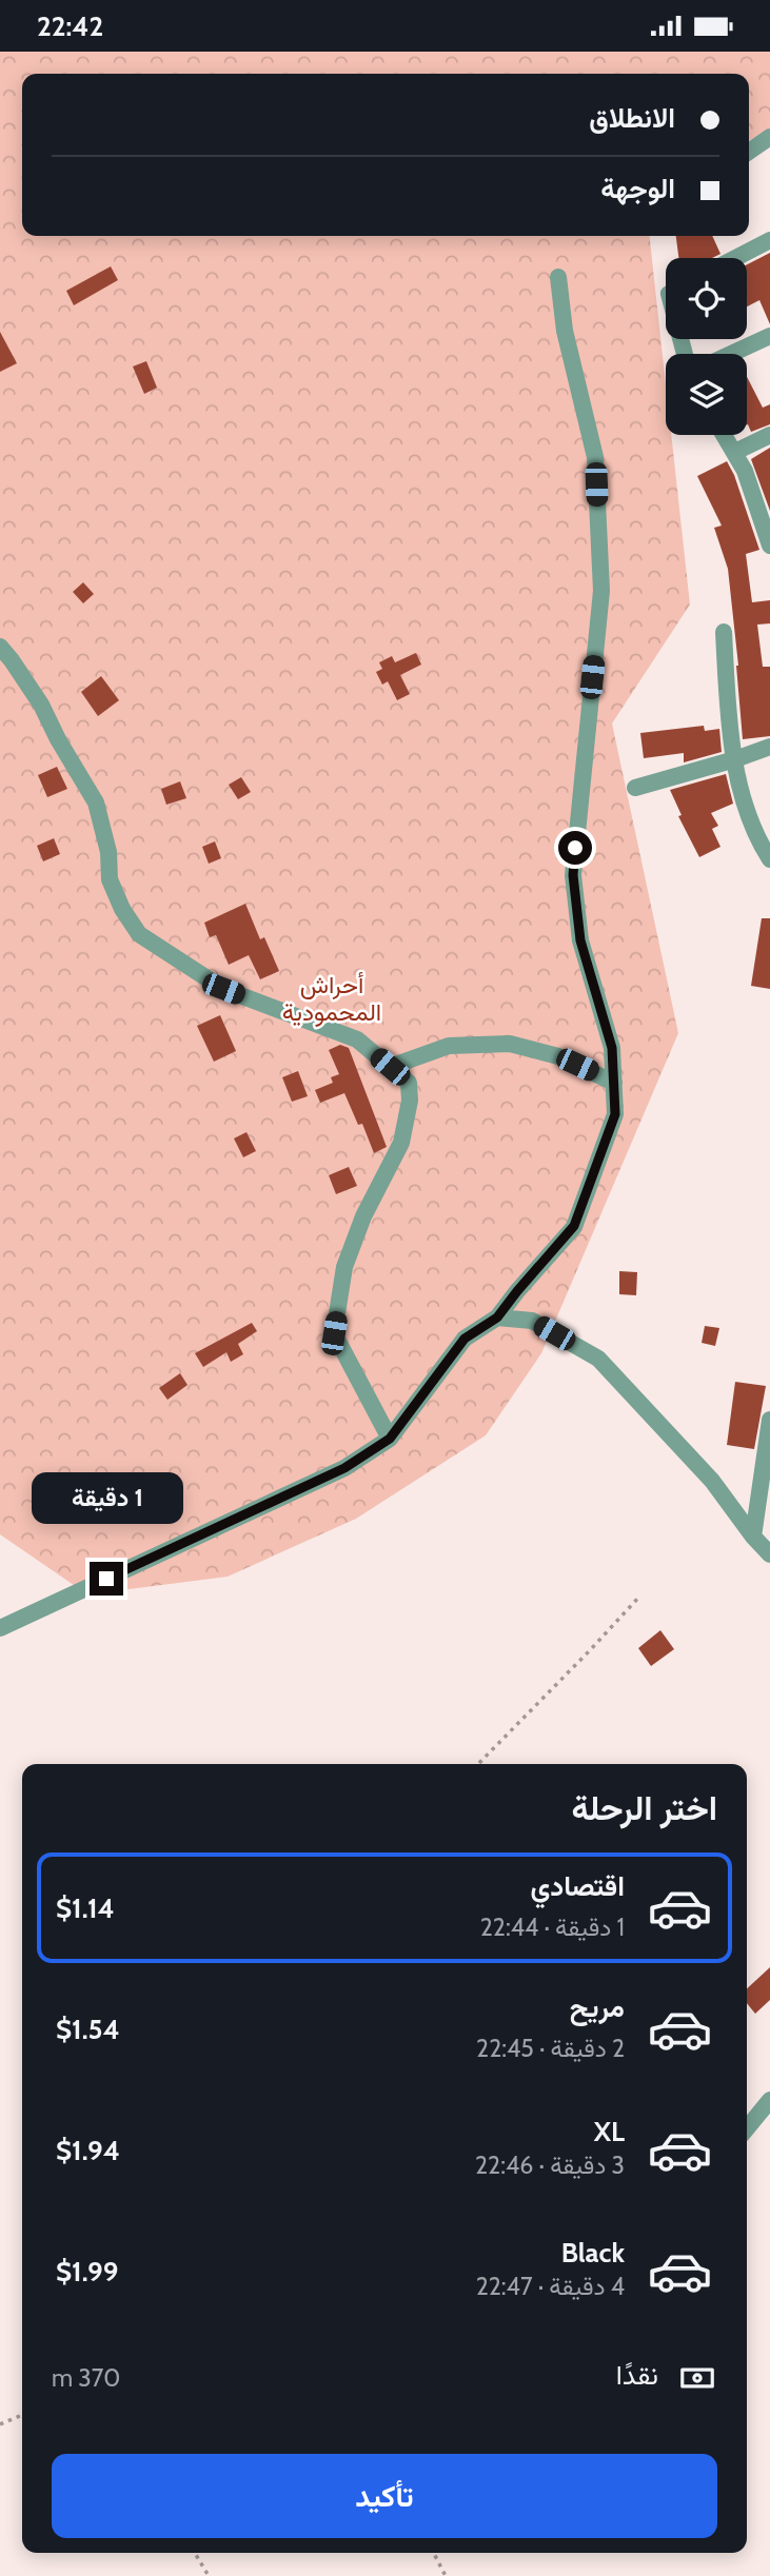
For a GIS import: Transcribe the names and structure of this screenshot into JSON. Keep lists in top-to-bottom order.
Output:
{
  "parks": ["أحراش المحمودية"],
  "page": {
    "status": "22:42",
    "banner": ["الانطلاق", "الوجهة"],
    "bubble": "1 دقيقة",
    "heading": "اختر الرحلة",
    "list": [
      {
        "name": "اقتصادي",
        "note": "1 دقيقة · 22:44",
        "value": "$1.14"
      },
      {
        "name": "مريح",
        "note": "2 دقيقة · 22:45",
        "value": "$1.54"
      },
      {
        "name": "XL",
        "note": "3 دقيقة · 22:46",
        "value": "$1.94"
      },
      {
        "name": "Black",
        "note": "4 دقيقة · 22:47",
        "value": "$1.99"
      }
    ],
    "pay": ["نقدًا", "370 m"],
    "buttons": "تأكيد"
  }
}
